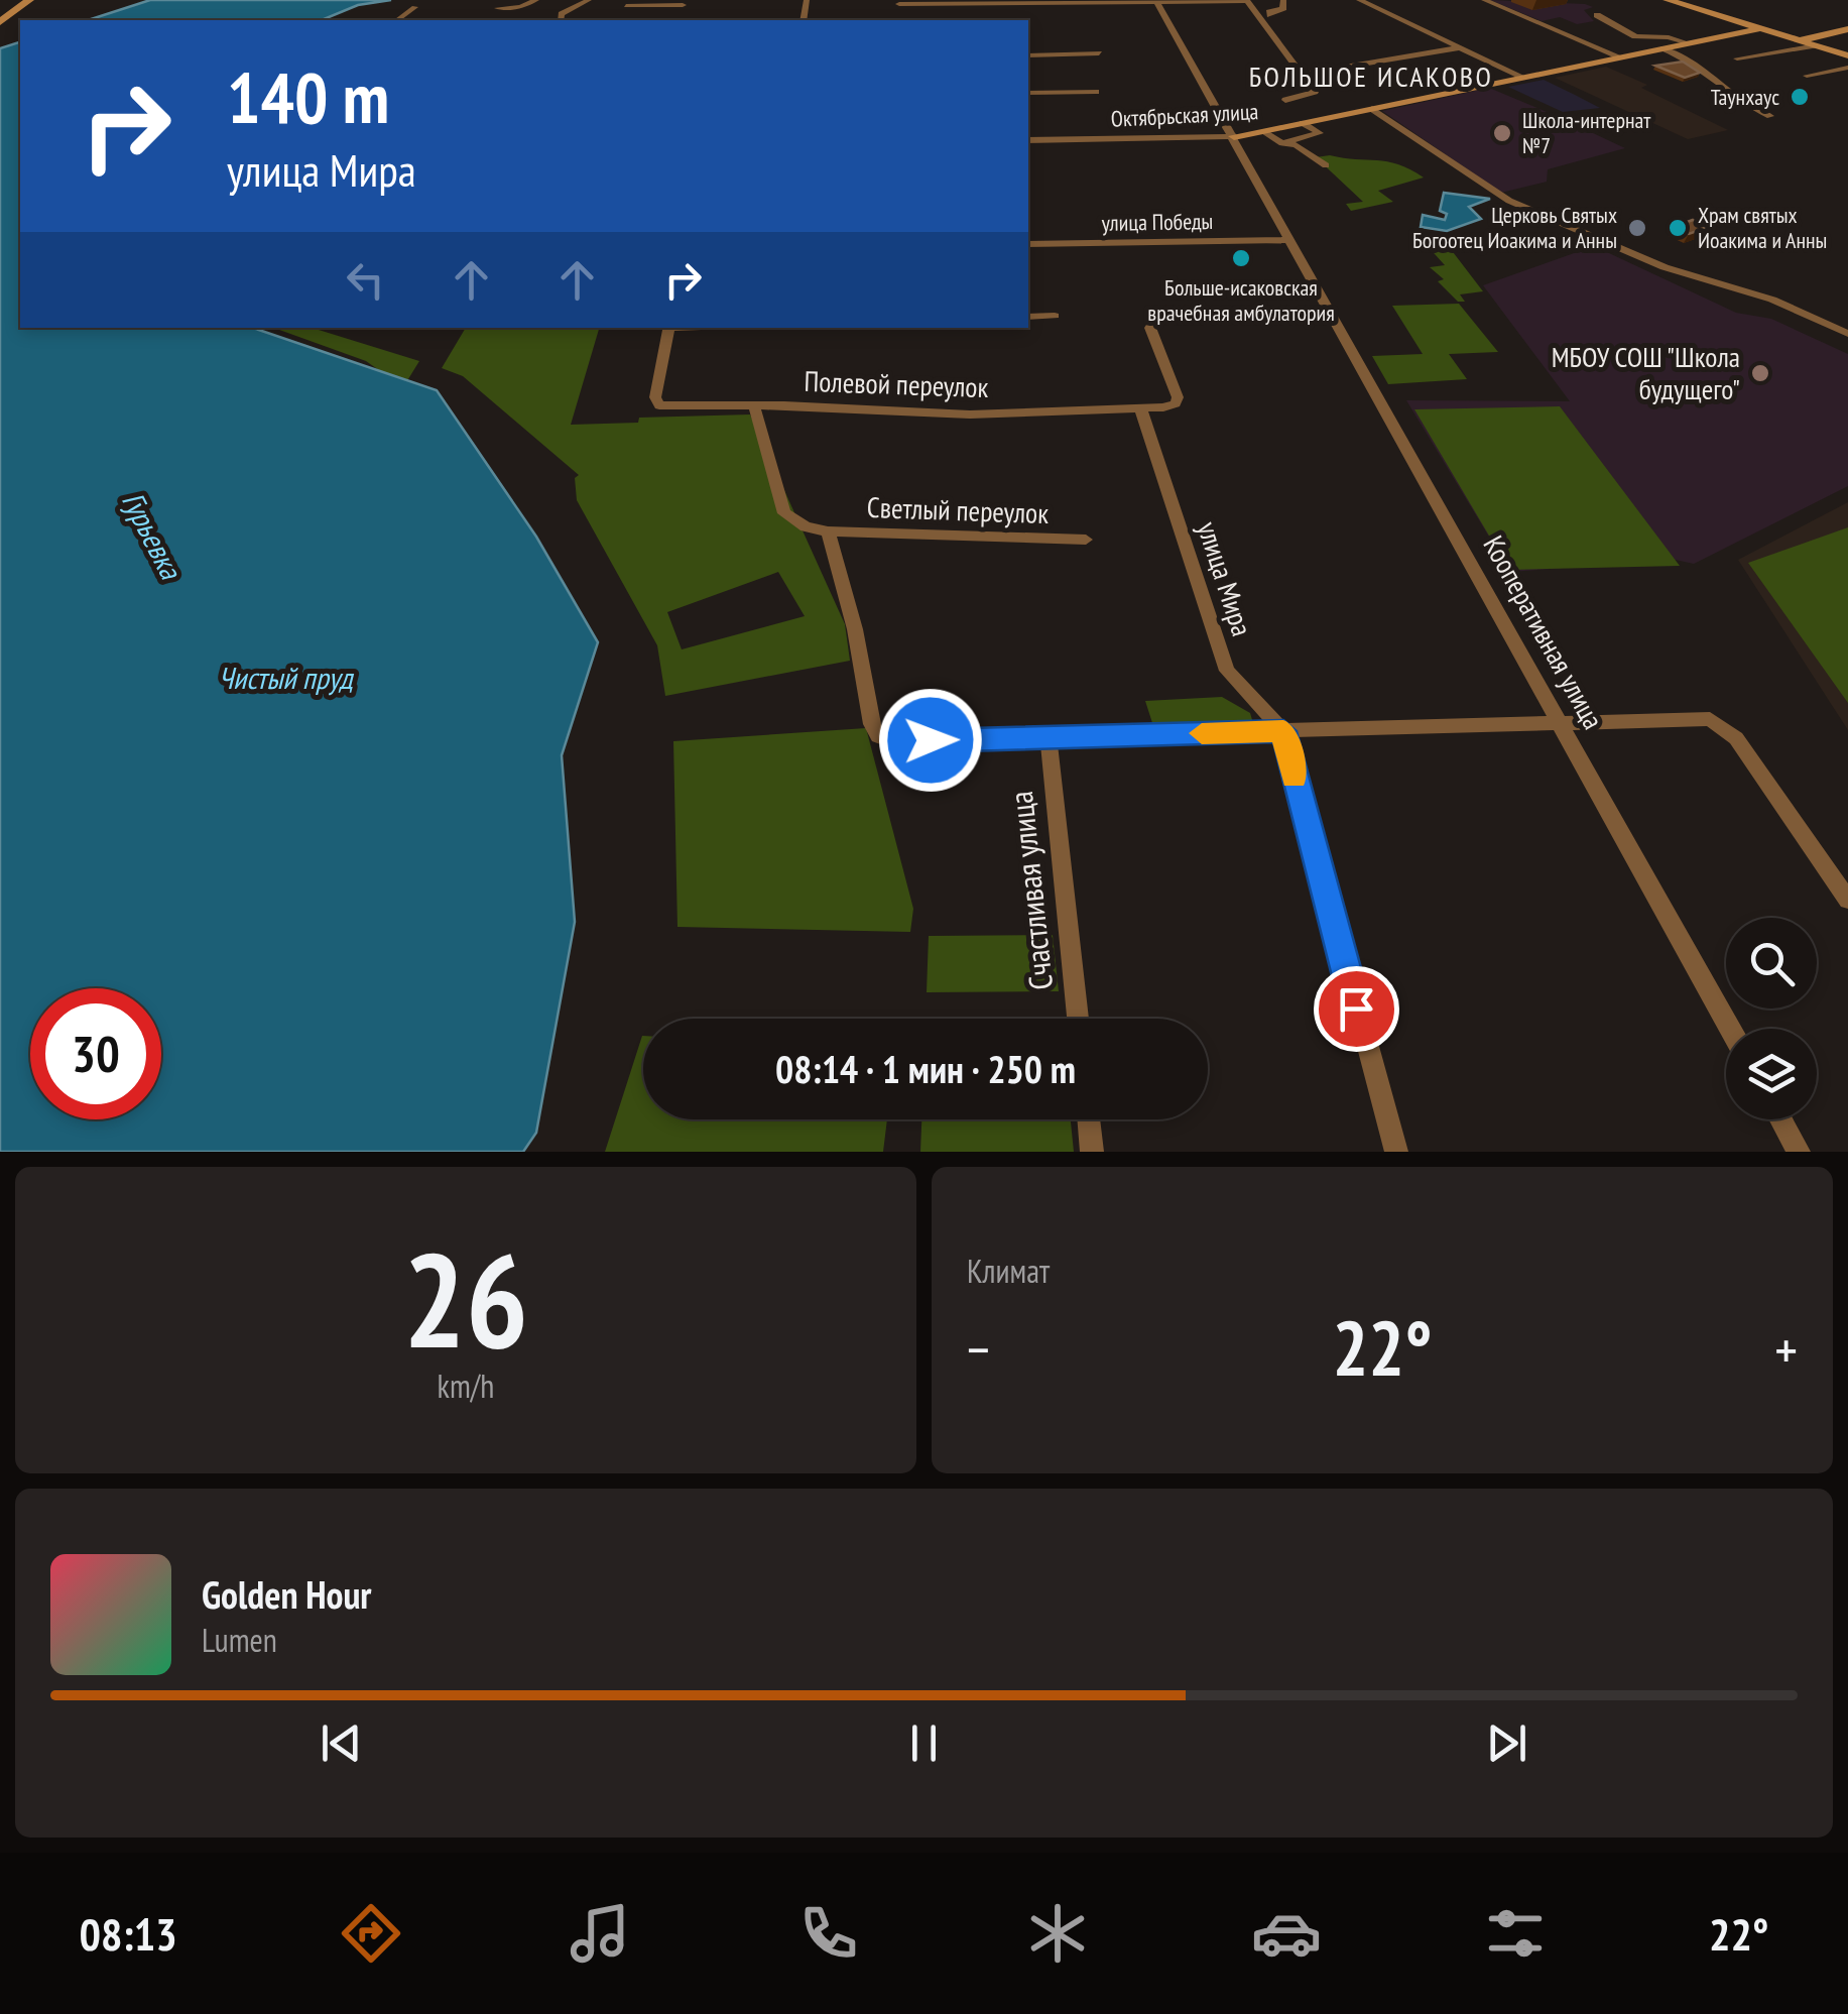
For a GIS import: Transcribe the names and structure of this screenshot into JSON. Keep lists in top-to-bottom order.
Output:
{
  "streets": {
    "street": [
      "Октябрьская улица",
      "улица Победы",
      "Полевой переулок",
      "Светлый переулок",
      "улица Мира",
      "Кооперативная улица",
      "Счастливая улица"
    ]
  },
  "crossings": [
    ["Октябрьская улица", "Кооперативная улица"],
    ["улица Победы", "Кооперативная улица"],
    ["Полевой переулок", "улица Мира"]
  ],
  "districts": ["БОЛЬШОЕ ИСАКОВО"],
  "water": ["Гурьевка", "Чистый пруд"],
  "places": [
    "Таунхаус",
    "Школа-интернат №7",
    "Церковь Святых Богоотец Иоакима и Анны",
    "Храм святых Иоакима и Анны",
    "Больше-исаковская врачебная амбулатория",
    "МБОУ СОШ \"Школа будущего\""
  ],
  "page": {
    "turn": ["140 m", "улица Мира"],
    "limit": "30",
    "trip": "08:14 · 1 мин · 250 m",
    "tile": [
      ["26", "km/h"],
      "Климат"
    ],
    "heat": ["−", "22°", "+"],
    "song": ["Golden Hour", "Lumen"],
    "tabs": ["08:13", "22°"]
  }
}
